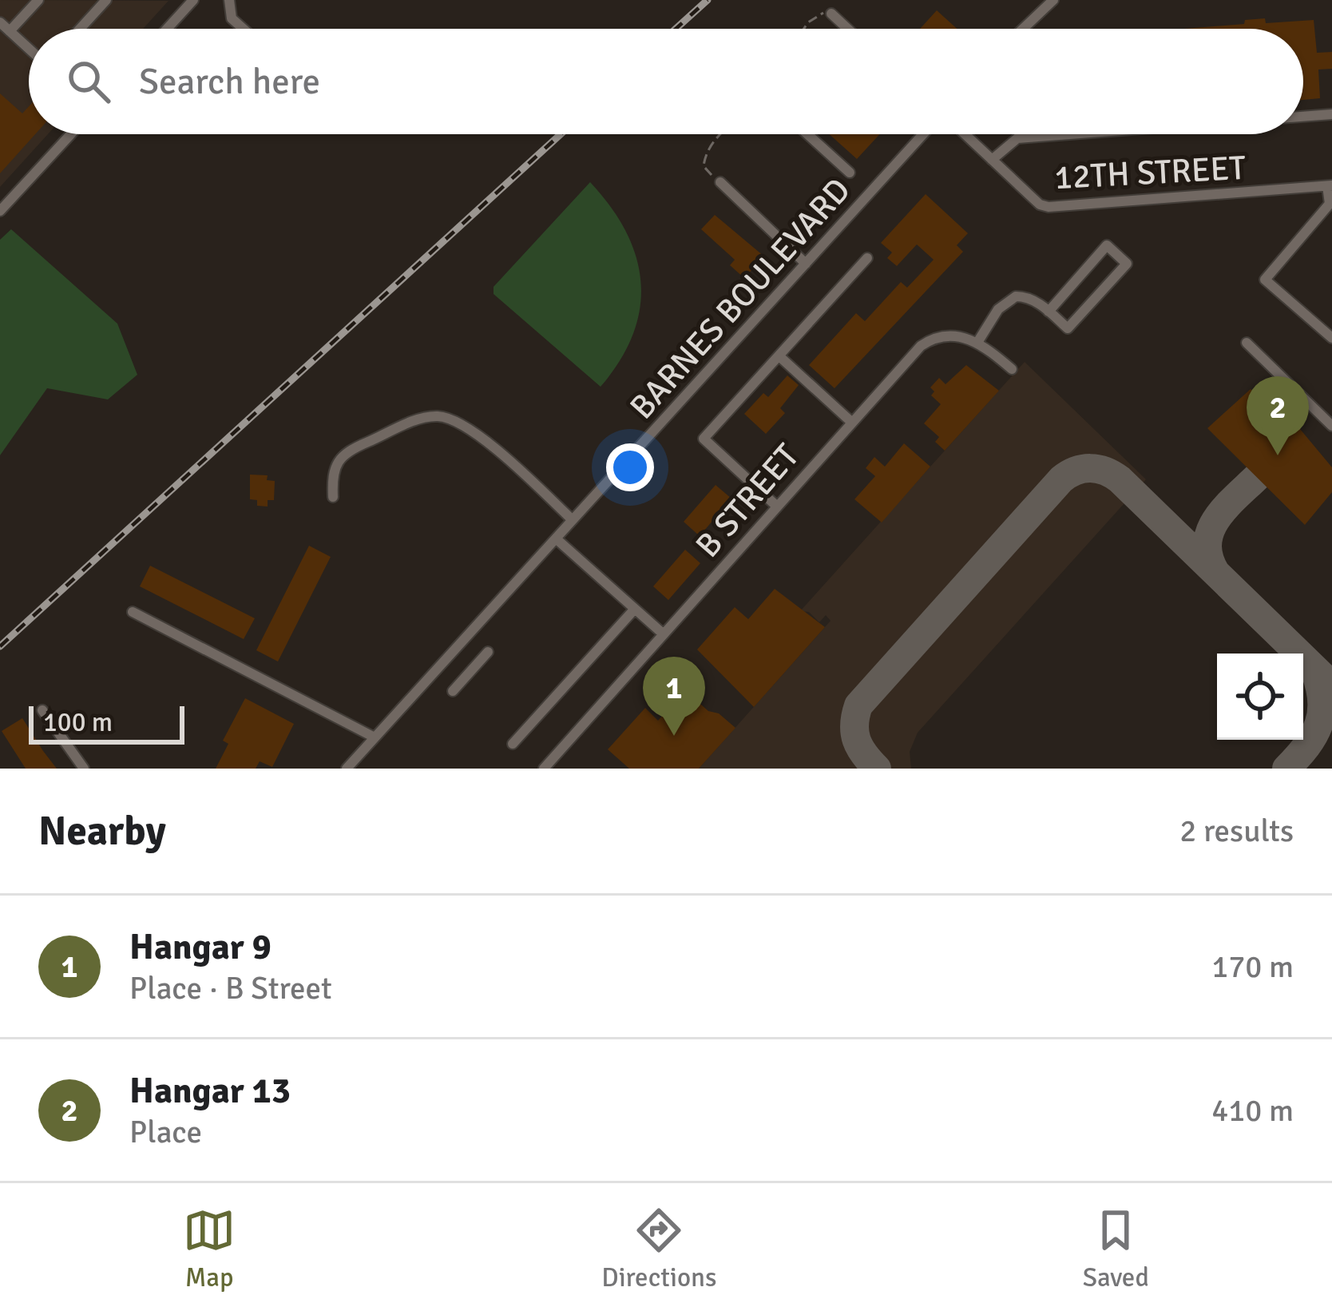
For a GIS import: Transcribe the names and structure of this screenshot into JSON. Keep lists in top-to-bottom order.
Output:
{
  "streets": {
    "street": ["12TH STREET", "BARNES BOULEVARD", "B STREET"]
  },
  "scale_bar": "100 m",
  "page": {
    "search": "Search here",
    "pins": ["2", "1"],
    "scale": "100 m",
    "heading": ["Nearby", "2 results"],
    "list": [
      {
        "mark": "1",
        "name": "Hangar 9",
        "note": "Place · B Street",
        "value": "170 m"
      },
      {
        "mark": "2",
        "name": "Hangar 13",
        "note": "Place",
        "value": "410 m"
      }
    ],
    "nav": ["Map", "Directions", "Saved"]
  }
}
